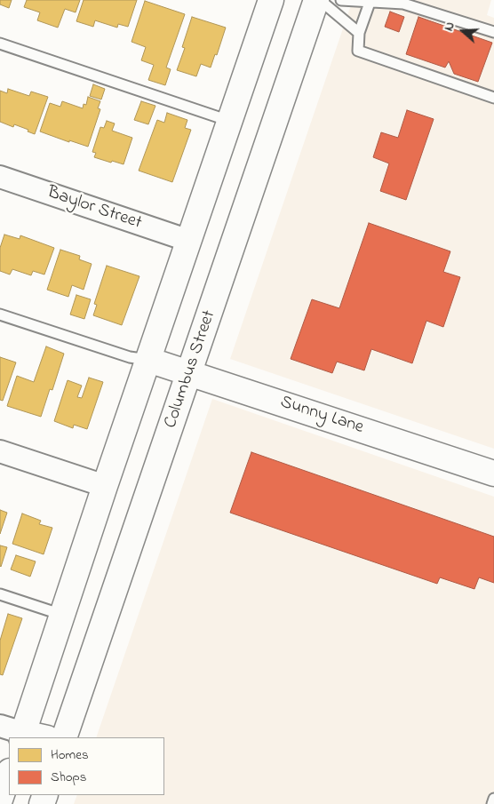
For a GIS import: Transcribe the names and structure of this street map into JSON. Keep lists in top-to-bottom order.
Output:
{
  "streets": {
    "main road": ["Columbus Street", "Sunny Lane"],
    "street": ["Baylor Street"]
  },
  "crossings": [
    ["Columbus Street", "Sunny Lane"]
  ],
  "legend": ["Homes", "Shops"],
  "north": "left"
}
